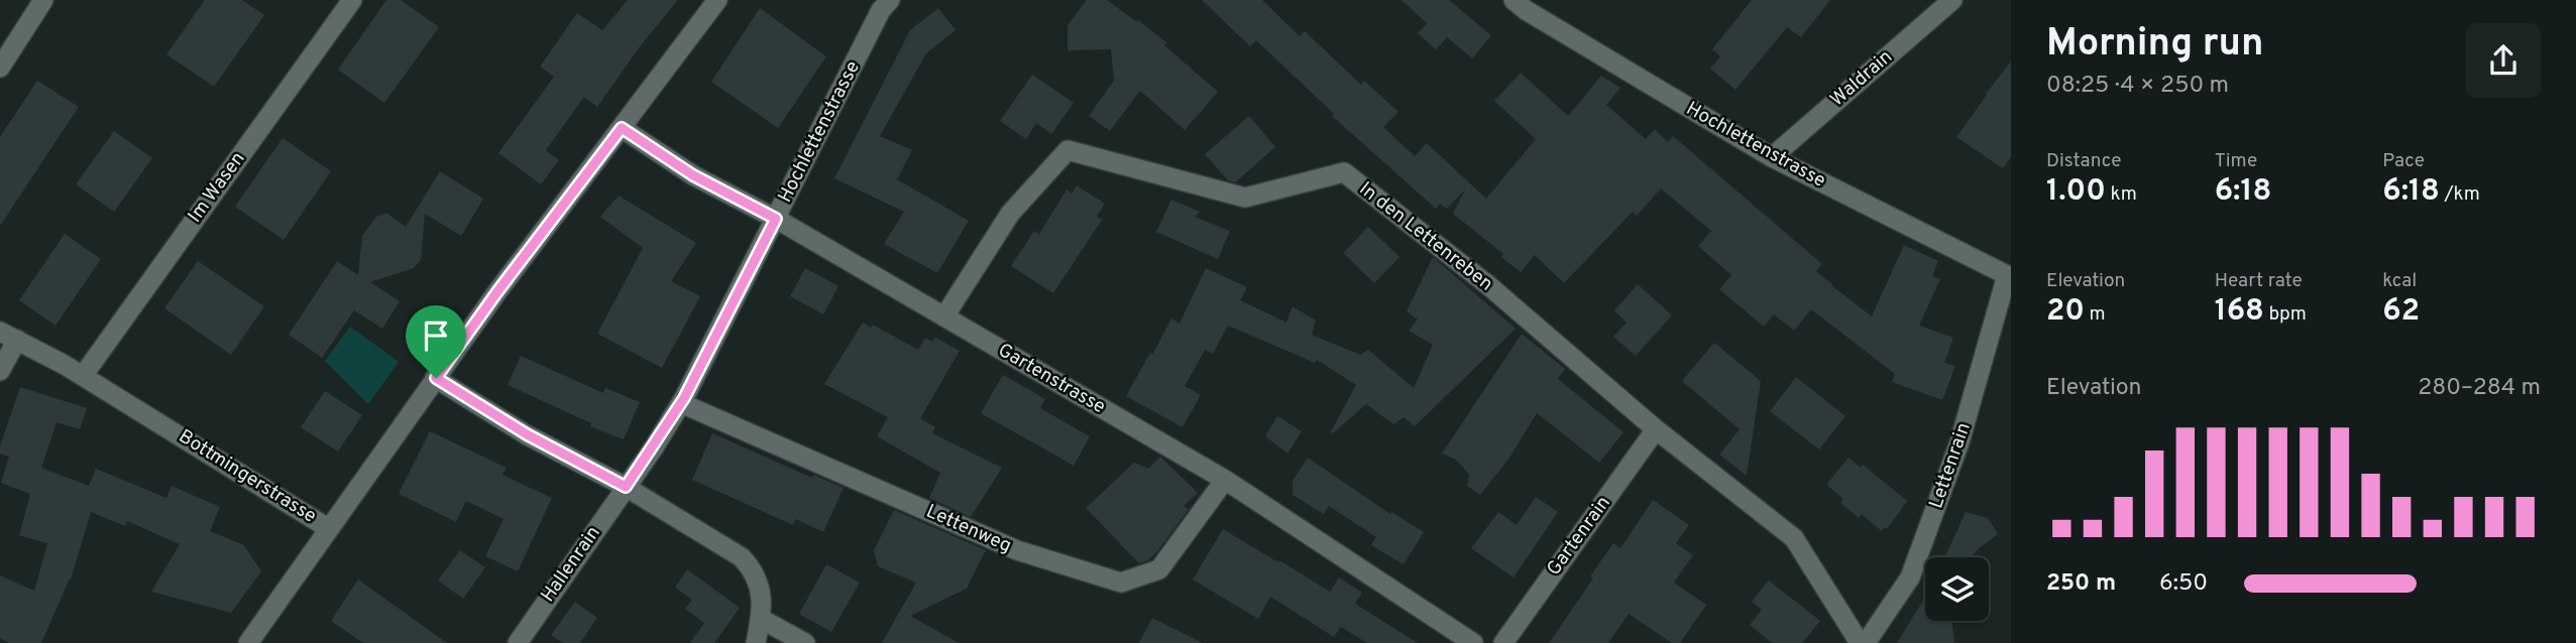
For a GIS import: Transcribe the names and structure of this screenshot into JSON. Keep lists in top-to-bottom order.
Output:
{
  "streets": {
    "street": [
      "Waldrain",
      "Hochlettenstrasse",
      "Im Wasen",
      "In den Lettenreben",
      "Gartenstrasse",
      "Lettenrain",
      "Bottmingerstrasse",
      "Lettenweg",
      "Gartenrain",
      "Hallenrain"
    ]
  },
  "crossings": [
    ["Waldrain", "Hochlettenstrasse"],
    ["Hochlettenstrasse", "Gartenstrasse"],
    ["Hochlettenstrasse", "Lettenrain"],
    ["Hochlettenstrasse", "Lettenweg"],
    ["Hochlettenstrasse", "Hallenrain"],
    ["Im Wasen", "Bottmingerstrasse"],
    ["In den Lettenreben", "Gartenstrasse"],
    ["In den Lettenreben", "Gartenrain"],
    ["Gartenstrasse", "Bottmingerstrasse"],
    ["Gartenstrasse", "Lettenweg"]
  ],
  "page": {
    "heading": ["Morning run", "08:25 · 4 × 250 m"],
    "stats": [
      ["Distance", "1.00 km"],
      ["Time", "6:18"],
      ["Pace", "6:18 /km"],
      ["Elevation", "20 m"],
      ["Heart rate", "168 bpm"],
      ["kcal", "62"]
    ],
    "chart": ["Elevation", "280–284 m"],
    "list": [
      {
        "name": "250 m",
        "note": "6:50"
      }
    ]
  }
}
